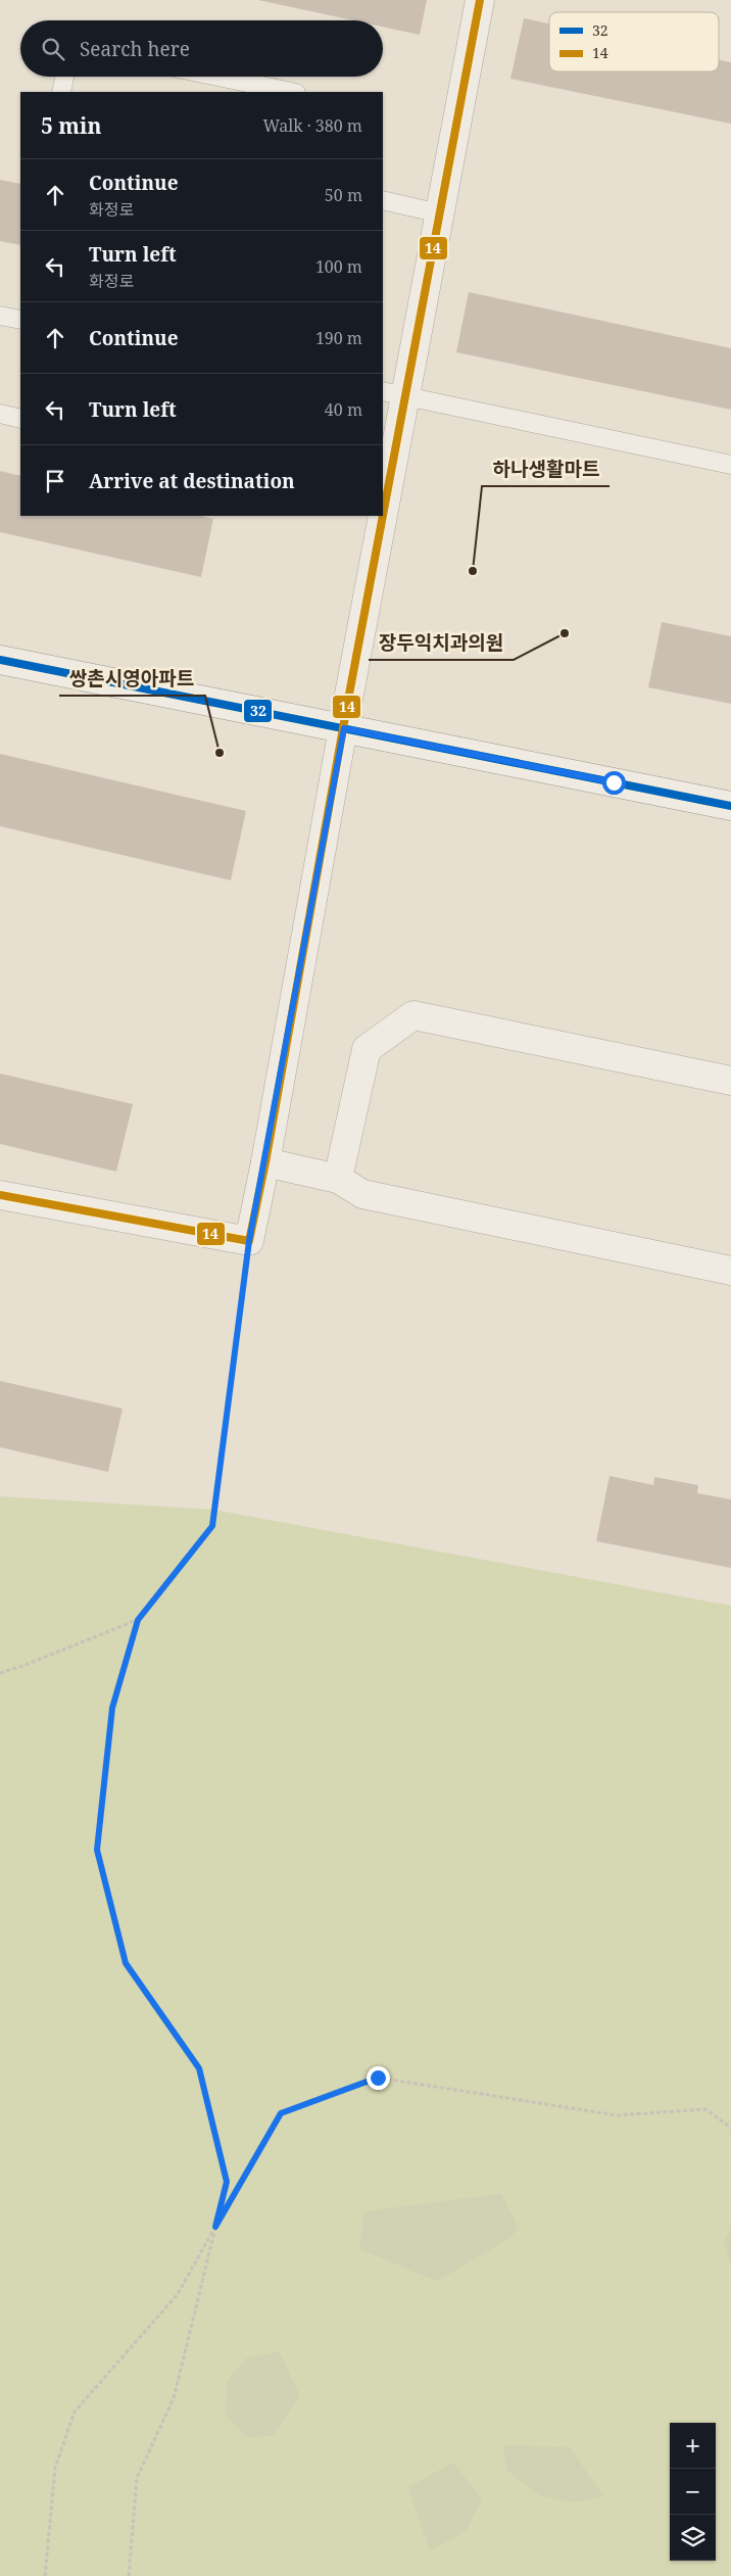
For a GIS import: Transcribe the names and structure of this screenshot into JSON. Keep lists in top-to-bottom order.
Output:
{
  "places": ["하나생활마트", "장두익치과의원", "쌍촌시영아파트"],
  "lines": ["transit line 14", "transit line 32"],
  "legend": ["32", "14"],
  "page": {
    "search": "Search here",
    "heading": ["5 min", "Walk · 380 m"],
    "list": [
      ["Continue", "화정로", "50 m"],
      ["Turn left", "화정로", "100 m"],
      ["Continue", "190 m"],
      ["Turn left", "40 m"],
      "Arrive at destination"
    ],
    "map_buttons": ["+", "−"]
  }
}
